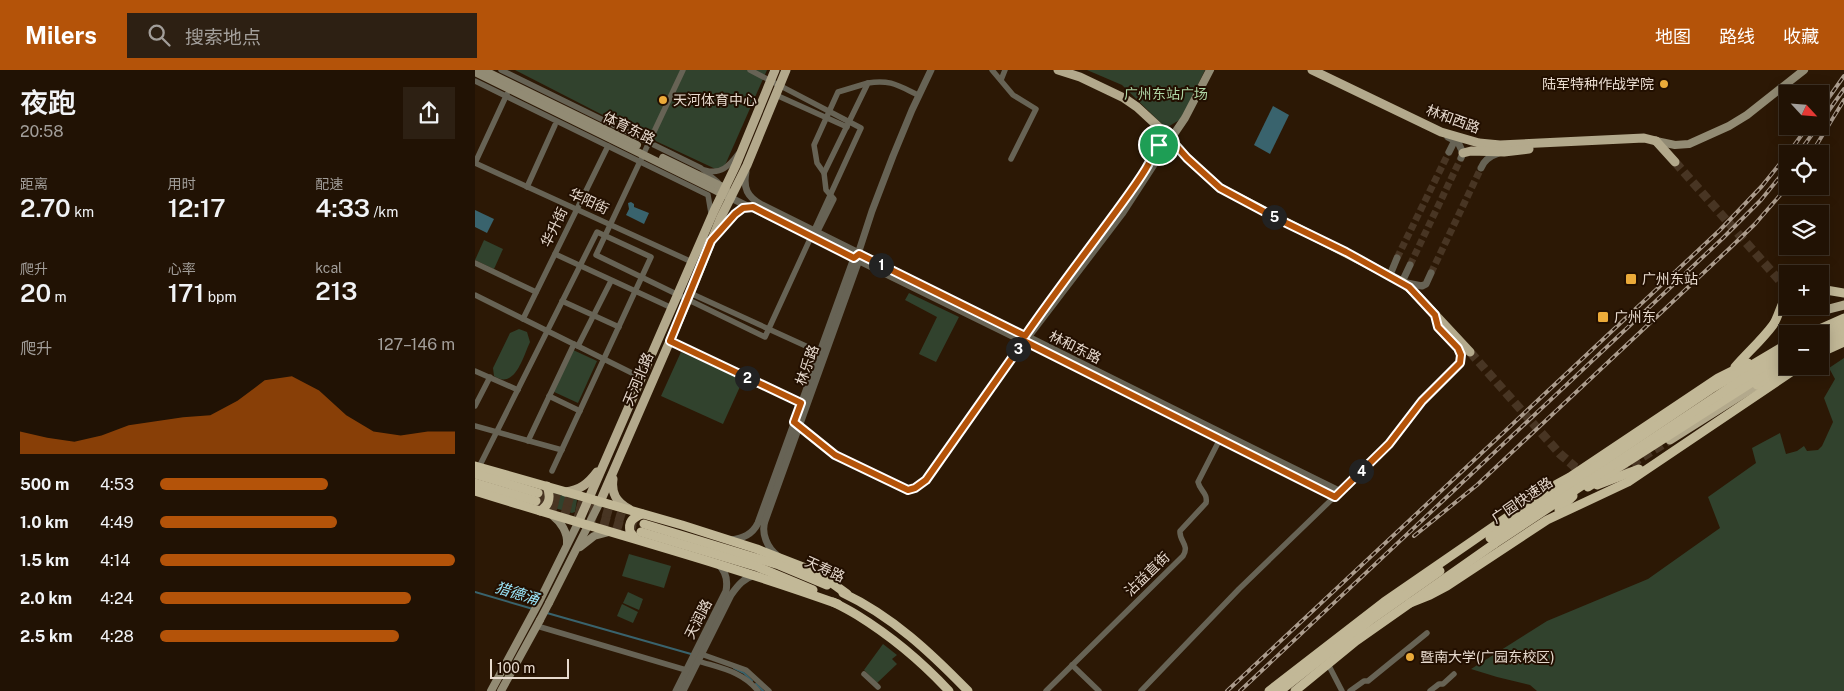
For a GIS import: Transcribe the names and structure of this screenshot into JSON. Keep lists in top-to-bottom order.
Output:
{
  "streets": {
    "highway": ["广园快速路", "天寿路"],
    "main road": ["林和西路", "体育东路", "天河北路"],
    "street": [
      "华阳街",
      "华升街",
      "林和东路",
      "林乐路",
      "沾益直街",
      "天润路"
    ]
  },
  "crossings": [
    ["体育东路", "林和东路"],
    ["体育东路", "天河北路"],
    ["华阳街", "华升街"],
    ["华阳街", "天河北路"],
    ["林和东路", "林乐路"],
    ["林和东路", "天河北路"],
    ["林和东路", "沾益直街"]
  ],
  "water": ["猎德涌"],
  "parks": ["广州东站广场"],
  "places": {
    "other": ["陆军特种作战学院", "天河体育中心", "暨南大学(广园东校区)"],
    "transit": ["广州东站", "广州东"]
  },
  "scale_bar": "100 m",
  "north": "bottom right",
  "page": {
    "header": "Milers",
    "search": "搜索地点",
    "nav": ["地图", "路线", "收藏"],
    "heading": ["夜跑", "20:58"],
    "map_buttons": ["+", "−"],
    "stats": [
      ["距离", "2.70 km"],
      ["用时", "12:17"],
      ["配速", "4:33 /km"],
      ["爬升", "20 m"],
      ["心率", "171 bpm"],
      ["kcal", "213"]
    ],
    "pins": [
      "5",
      "1",
      "3",
      "2",
      "4"
    ],
    "chart": ["爬升", "127–146 m"],
    "list": [
      {
        "name": "500 m",
        "note": "4:53"
      },
      {
        "name": "1.0 km",
        "note": "4:49"
      },
      {
        "name": "1.5 km",
        "note": "4:14"
      },
      {
        "name": "2.0 km",
        "note": "4:24"
      },
      {
        "name": "2.5 km",
        "note": "4:28"
      }
    ],
    "scale": "100 m"
  }
}
